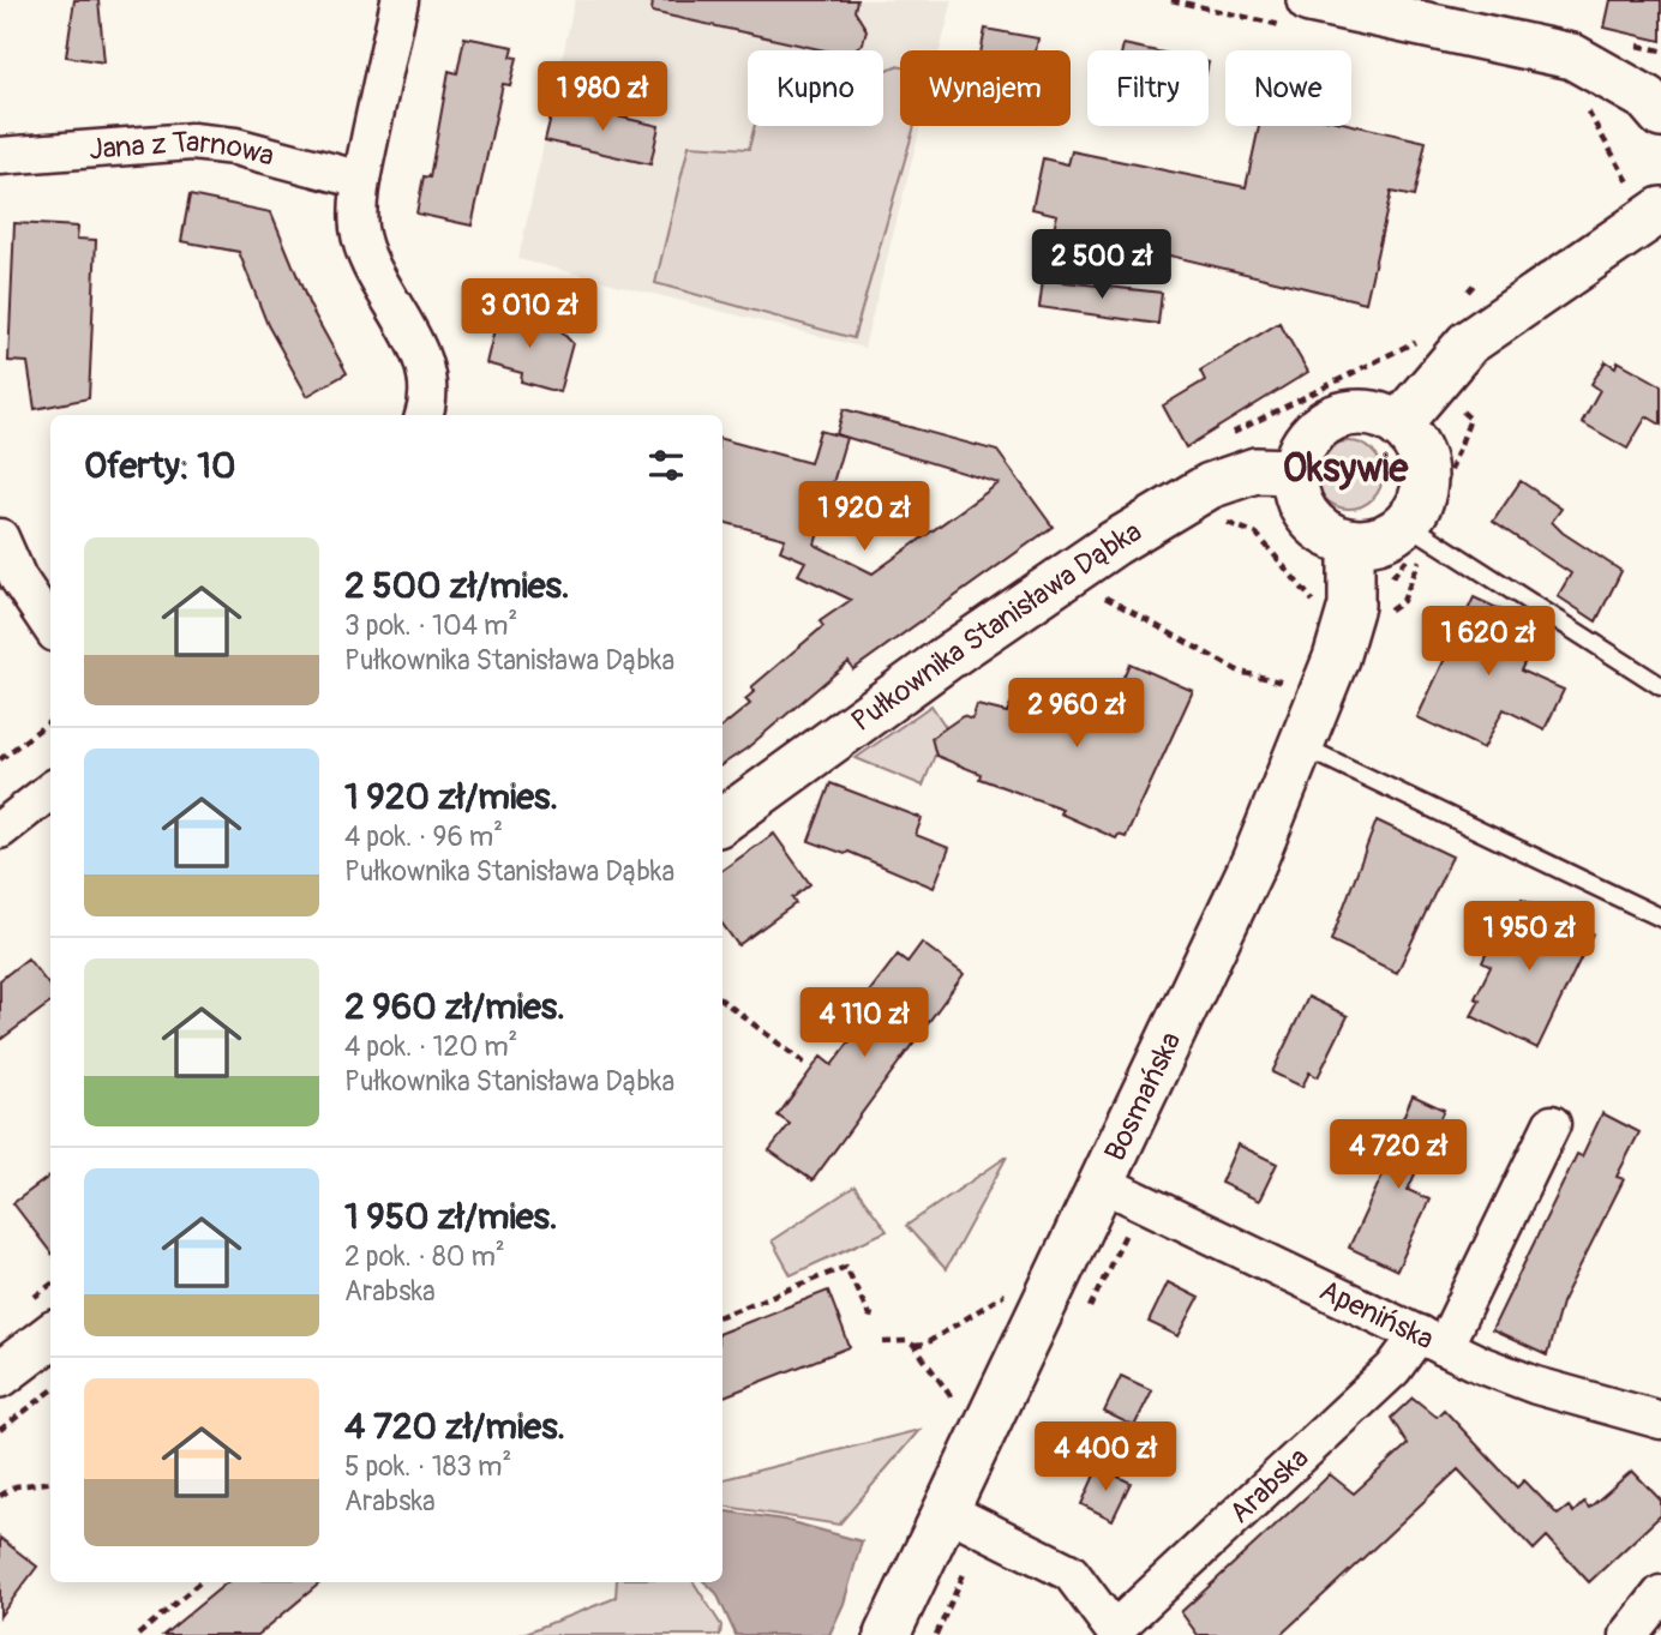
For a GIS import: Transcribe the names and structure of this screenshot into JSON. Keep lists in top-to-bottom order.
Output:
{
  "streets": {
    "street": [
      "Jana z Tarnowa",
      "Pułkownika Stanisława Dąbka",
      "Bosmańska",
      "Apenińska",
      "Arabska"
    ]
  },
  "crossings": [
    ["Pułkownika Stanisława Dąbka", "Bosmańska"],
    ["Bosmańska", "Apenińska"],
    ["Apenińska", "Arabska"]
  ],
  "districts": ["Oksywie"],
  "page": {
    "chip": [
      "Kupno",
      "Wynajem",
      "Filtry",
      "Nowe"
    ],
    "price": [
      "1 980 zł",
      "2 500 zł",
      "3 010 zł",
      "1 920 zł",
      "1 620 zł",
      "2 960 zł",
      "1 950 zł",
      "4 110 zł",
      "4 720 zł",
      "4 400 zł"
    ],
    "heading": "Oferty: 10",
    "list": [
      {
        "name": "2 500 zł/mies.",
        "note": "3 pok. · 104 m² · Pułkownika Stanisława Dąbka"
      },
      {
        "name": "1 920 zł/mies.",
        "note": "4 pok. · 96 m² · Pułkownika Stanisława Dąbka"
      },
      {
        "name": "2 960 zł/mies.",
        "note": "4 pok. · 120 m² · Pułkownika Stanisława Dąbka"
      },
      {
        "name": "1 950 zł/mies.",
        "note": "2 pok. · 80 m² · Arabska"
      },
      {
        "name": "4 720 zł/mies.",
        "note": "5 pok. · 183 m² · Arabska"
      }
    ]
  }
}
